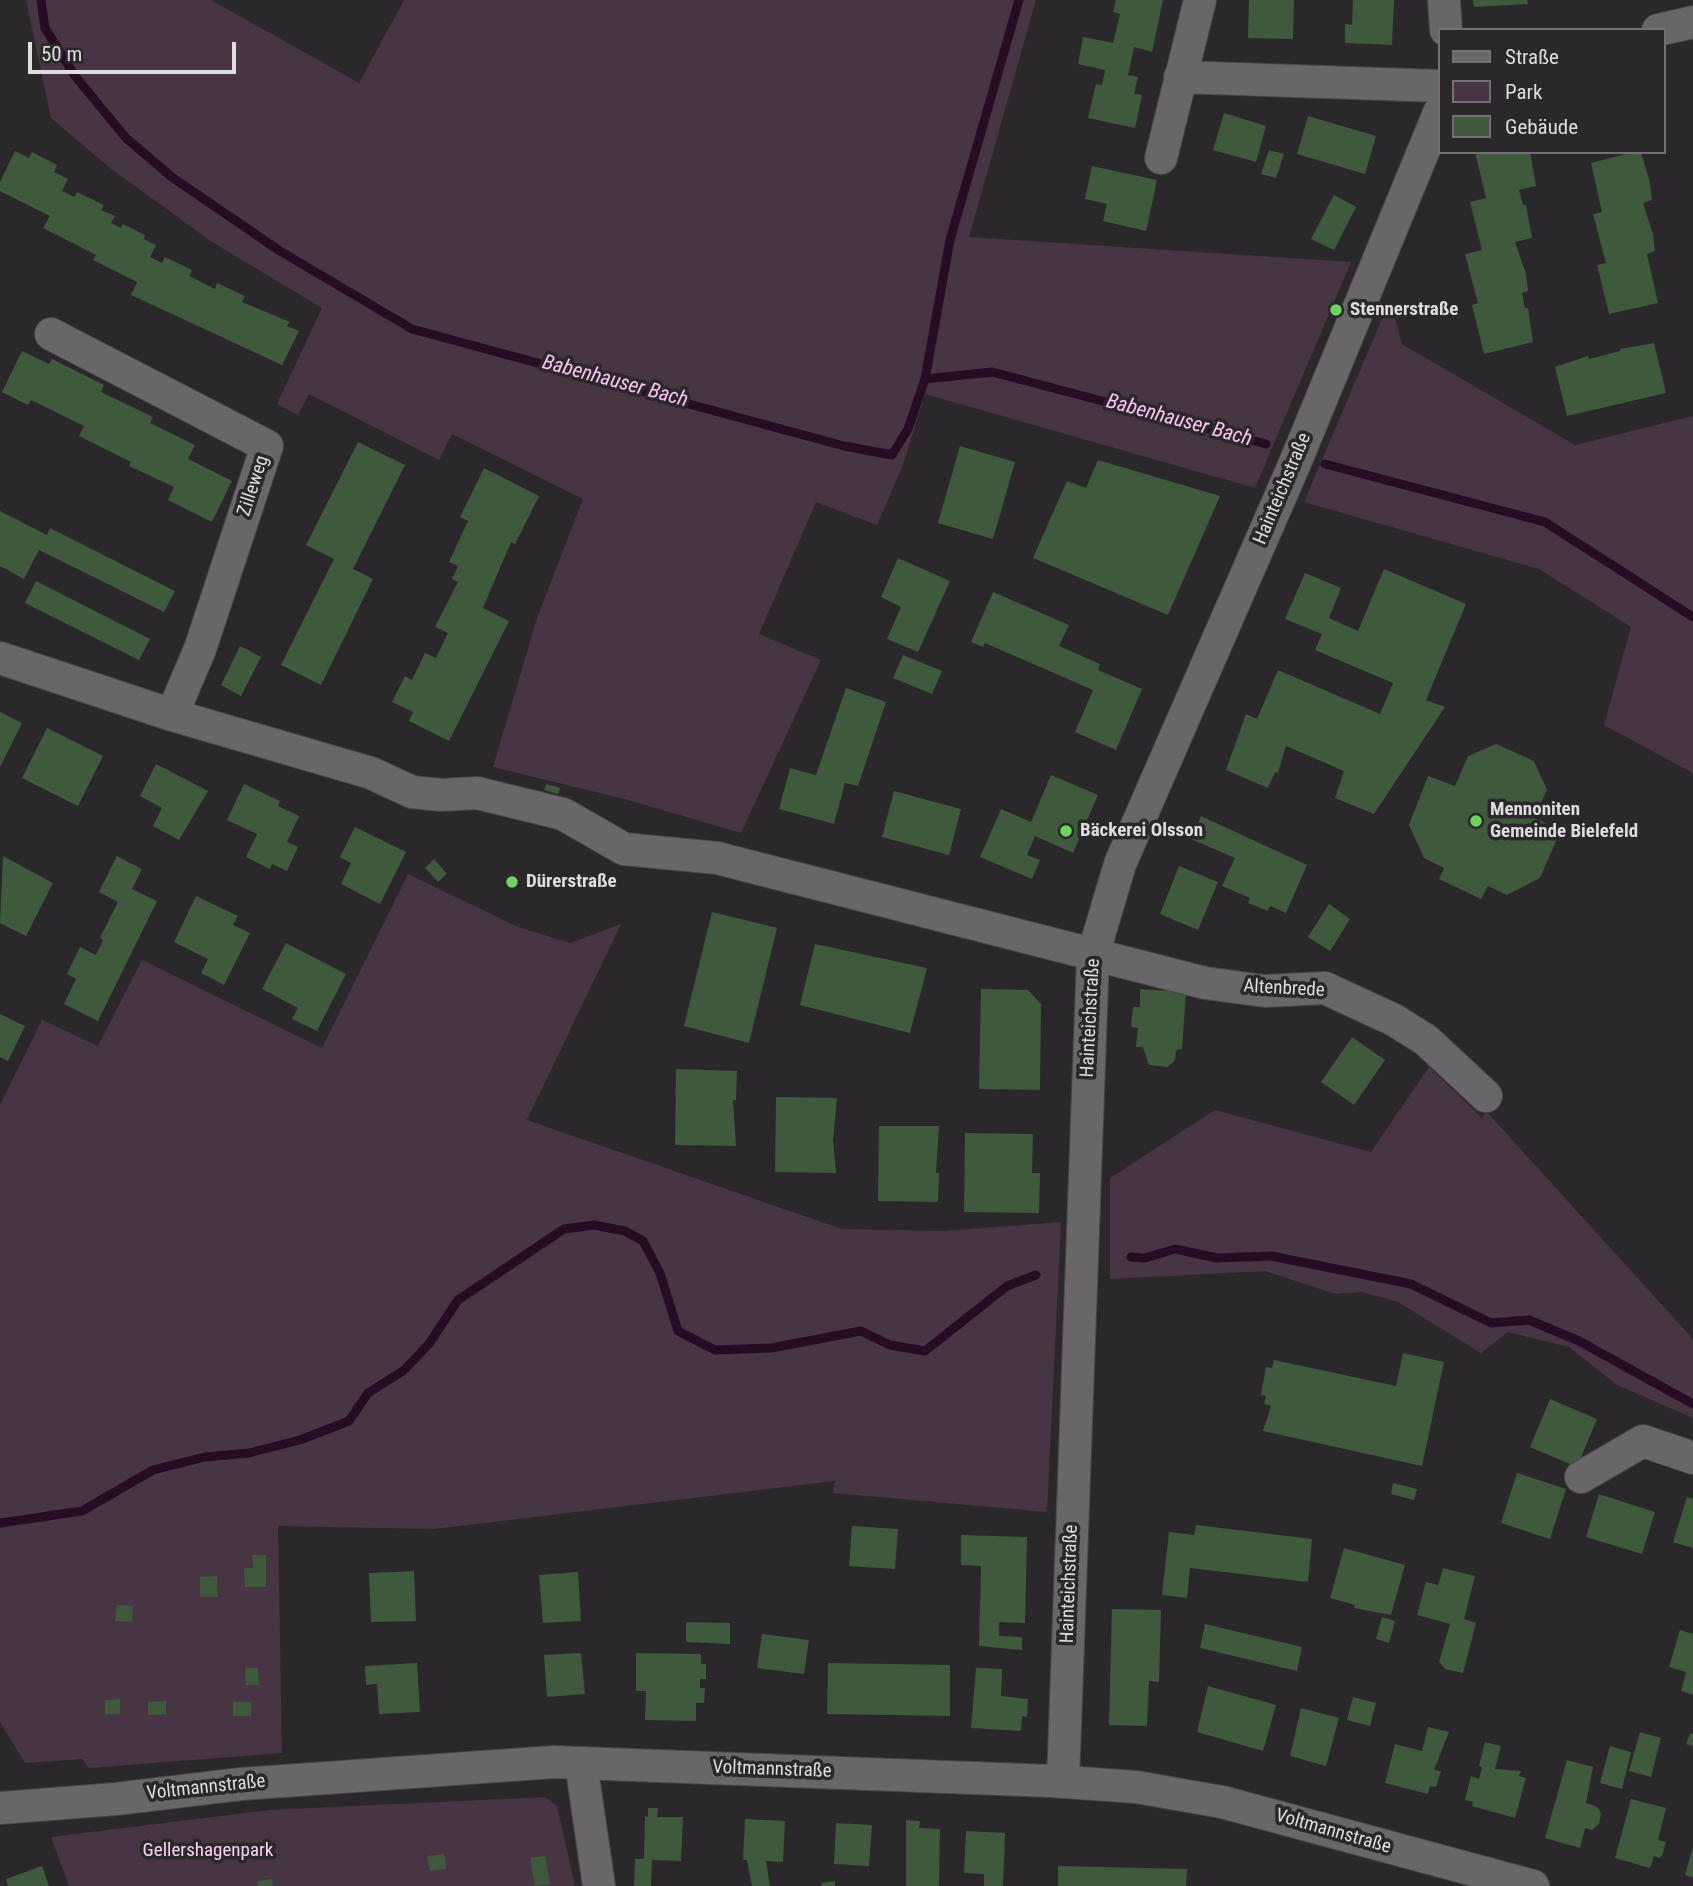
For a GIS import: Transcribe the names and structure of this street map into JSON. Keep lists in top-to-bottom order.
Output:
{
  "streets": {
    "street": [
      "Zilleweg",
      "Hainteichstraße",
      "Altenbrede",
      "Voltmannstraße"
    ]
  },
  "crossings": [
    ["Hainteichstraße", "Altenbrede"],
    ["Hainteichstraße", "Voltmannstraße"]
  ],
  "water": ["Babenhauser Bach"],
  "parks": ["Gellershagenpark"],
  "places": [
    "Stennerstraße",
    "Mennoniten Gemeinde Bielefeld",
    "Bäckerei Olsson",
    "Dürerstraße"
  ],
  "legend": ["Straße", "Park", "Gebäude"],
  "scale_bar": "50 m"
}
